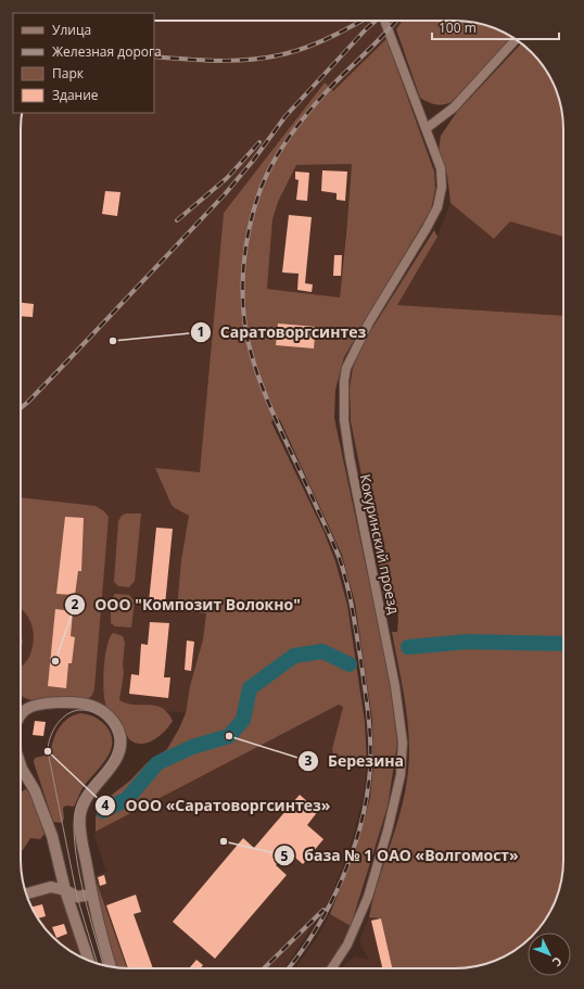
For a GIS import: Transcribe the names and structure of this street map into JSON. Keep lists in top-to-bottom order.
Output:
{
  "streets": {
    "street": ["Кокуринский проезд"]
  },
  "places": [
    "Саратоворгсинтез",
    "ООО \"Композит Волокно\"",
    "Березина",
    "ООО «Саратоворгсинтез»",
    "база № 1 ОАО «Волгомост»"
  ],
  "legend": [
    "Улица",
    "Железная дорога",
    "Парк",
    "Здание"
  ],
  "scale_bar": "100 m",
  "north": "bottom right"
}
